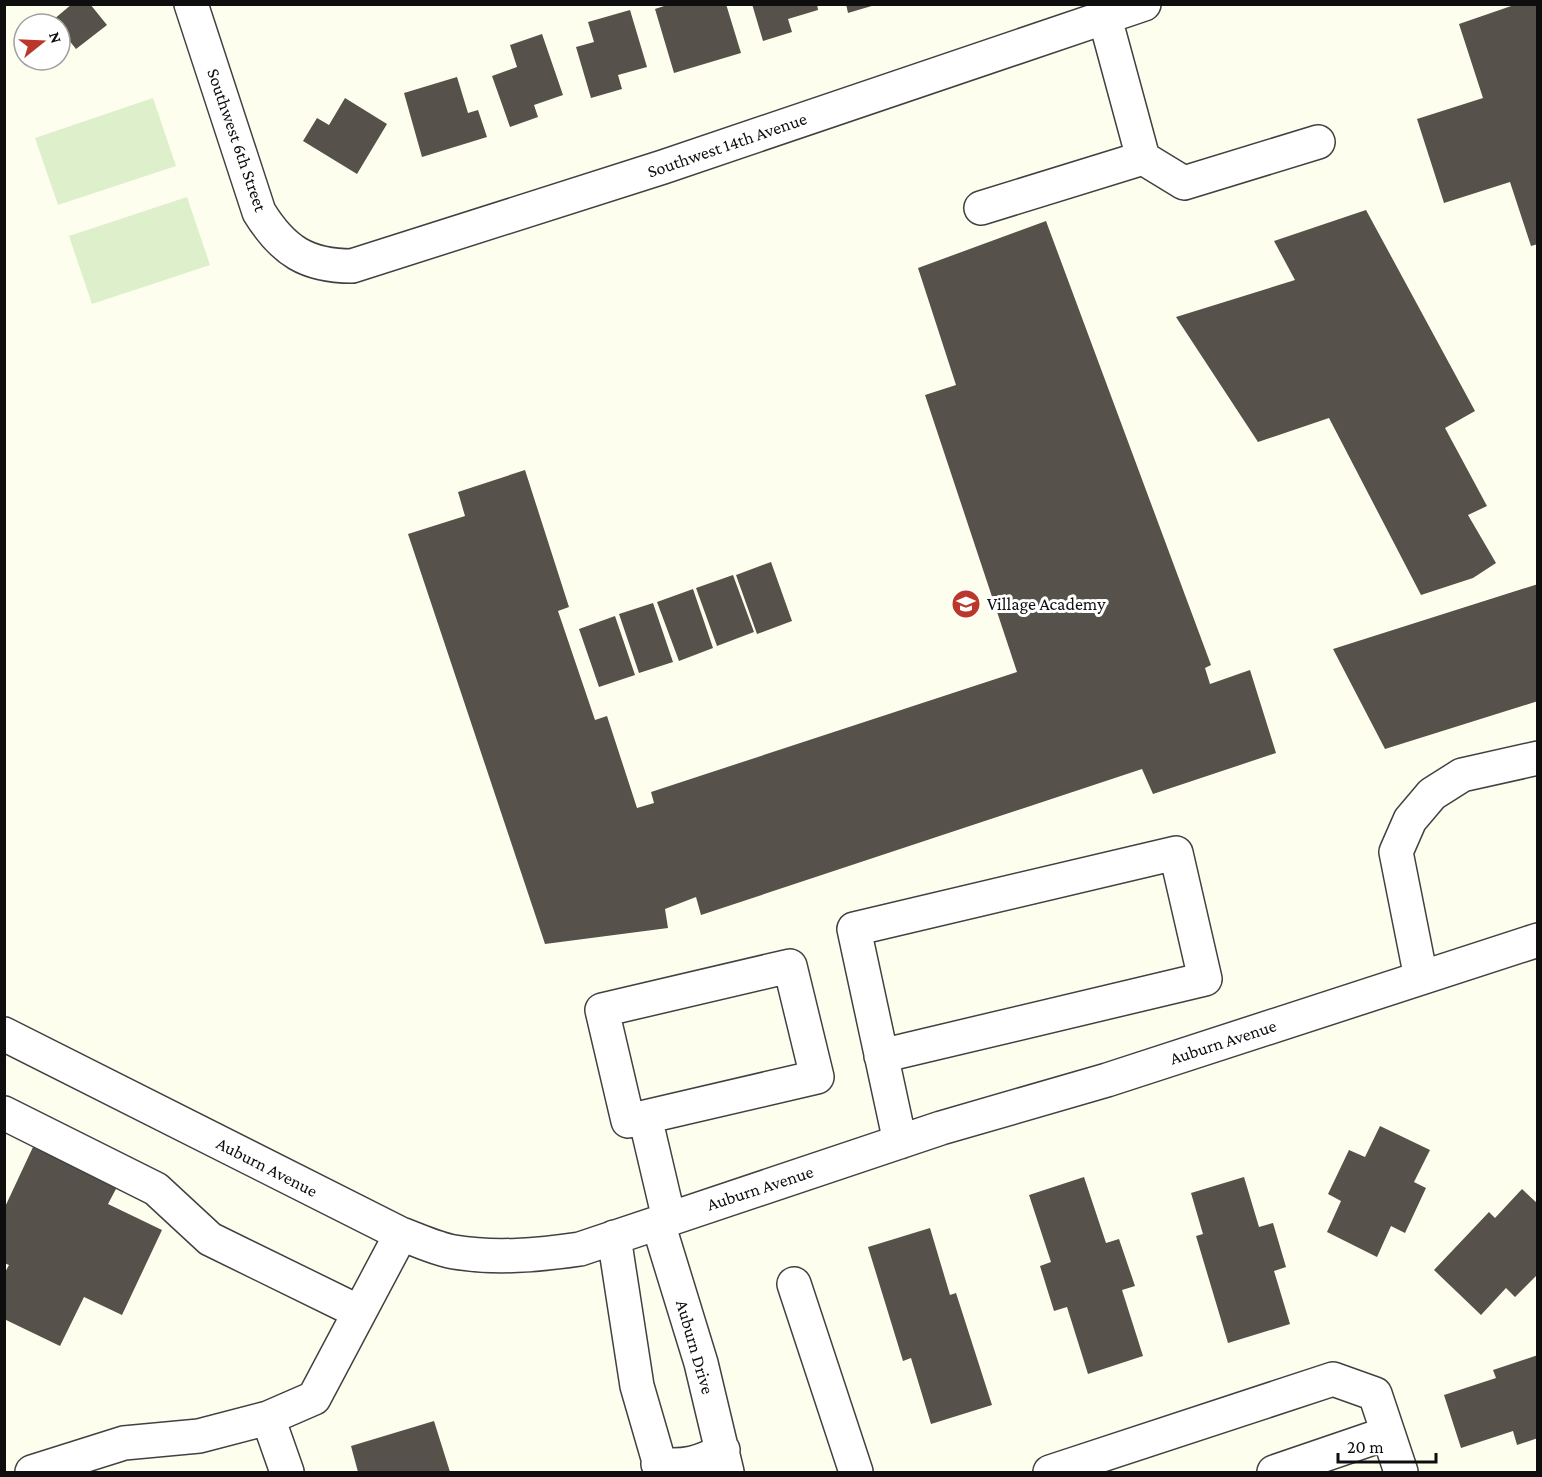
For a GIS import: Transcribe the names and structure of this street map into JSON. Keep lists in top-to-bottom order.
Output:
{
  "streets": {
    "street": [
      "Southwest 6th Street",
      "Southwest 14th Avenue",
      "Auburn Avenue",
      "Auburn Drive"
    ]
  },
  "crossings": [
    ["Southwest 6th Street", "Southwest 14th Avenue"],
    ["Auburn Avenue", "Auburn Drive"]
  ],
  "places": {
    "school or university": ["Village Academy"]
  },
  "scale_bar": "20 m",
  "north": "right"
}
